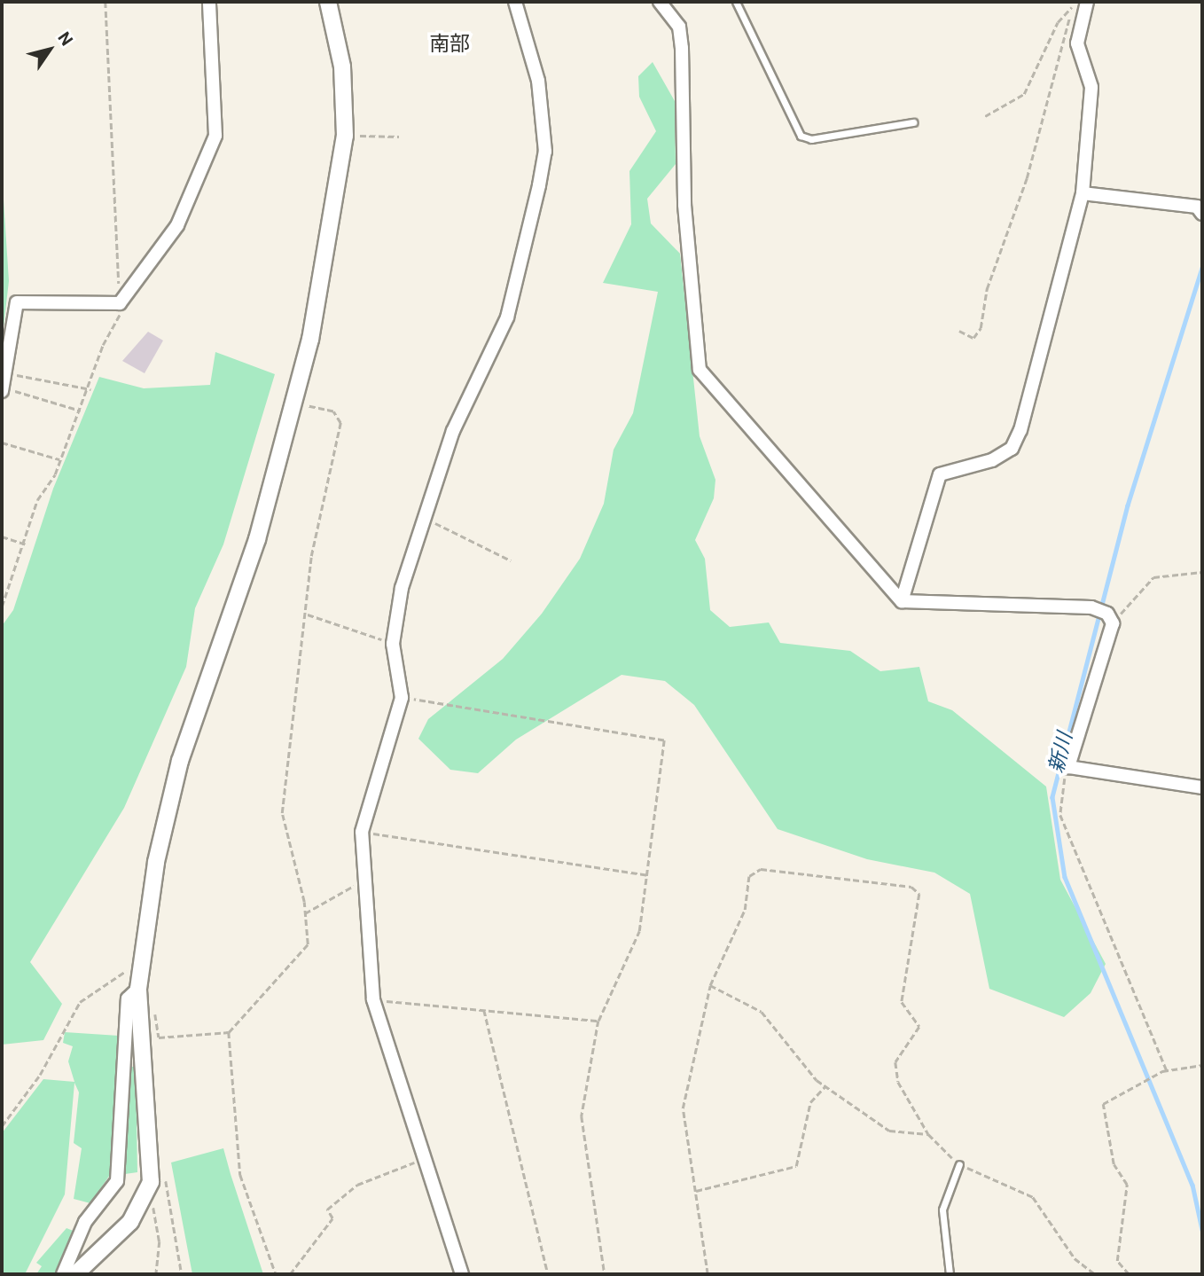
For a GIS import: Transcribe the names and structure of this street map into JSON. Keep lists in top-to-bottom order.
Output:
{
  "districts": ["南部"],
  "water": ["新川"],
  "north": "top right"
}
